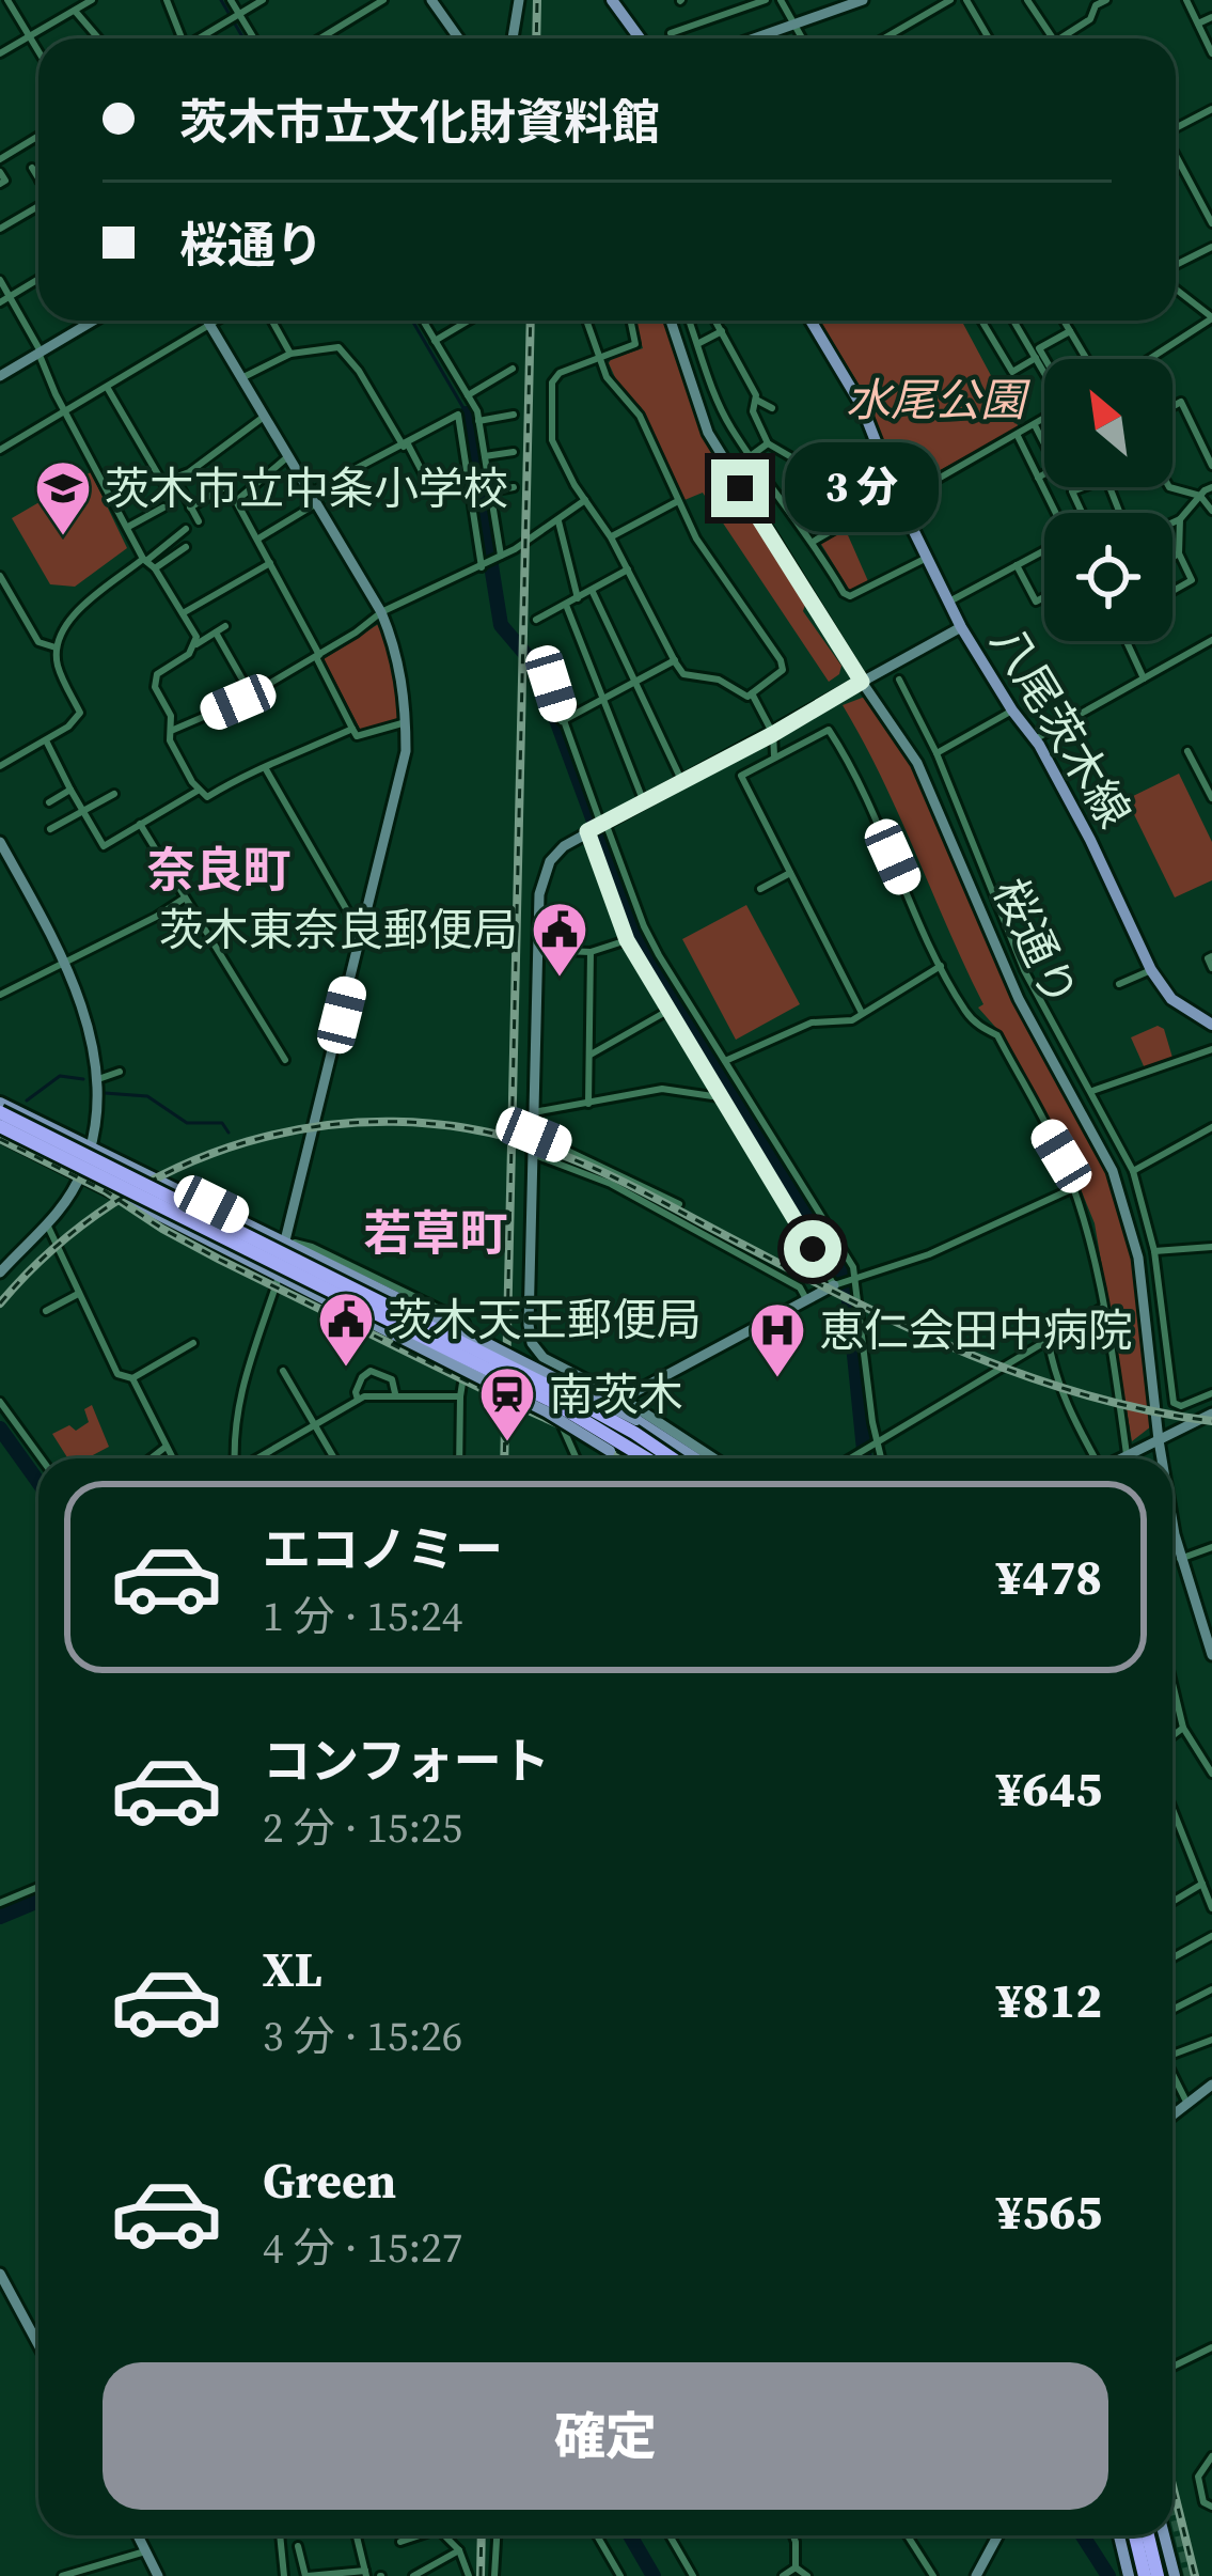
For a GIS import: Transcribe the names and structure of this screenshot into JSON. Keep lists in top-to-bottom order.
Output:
{
  "streets": {
    "main road": ["八尾茨木線"],
    "street": ["桜通り"]
  },
  "districts": ["奈良町", "若草町"],
  "parks": ["水尾公園"],
  "places": {
    "school or university": ["茨木市立中条小学校"],
    "public building": ["茨木東奈良郵便局", "茨木天王郵便局"],
    "hospital": ["恵仁会田中病院"],
    "station": ["南茨木"]
  },
  "north": "top left",
  "page": {
    "banner": ["茨木市立文化財資料館", "桜通り"],
    "bubble": "3 分",
    "list": [
      {
        "name": "エコノミー",
        "note": "1 分 · 15:24",
        "value": "¥478"
      },
      {
        "name": "コンフォート",
        "note": "2 分 · 15:25",
        "value": "¥645"
      },
      {
        "name": "XL",
        "note": "3 分 · 15:26",
        "value": "¥812"
      },
      {
        "name": "Green",
        "note": "4 分 · 15:27",
        "value": "¥565"
      }
    ],
    "buttons": "確定"
  }
}
